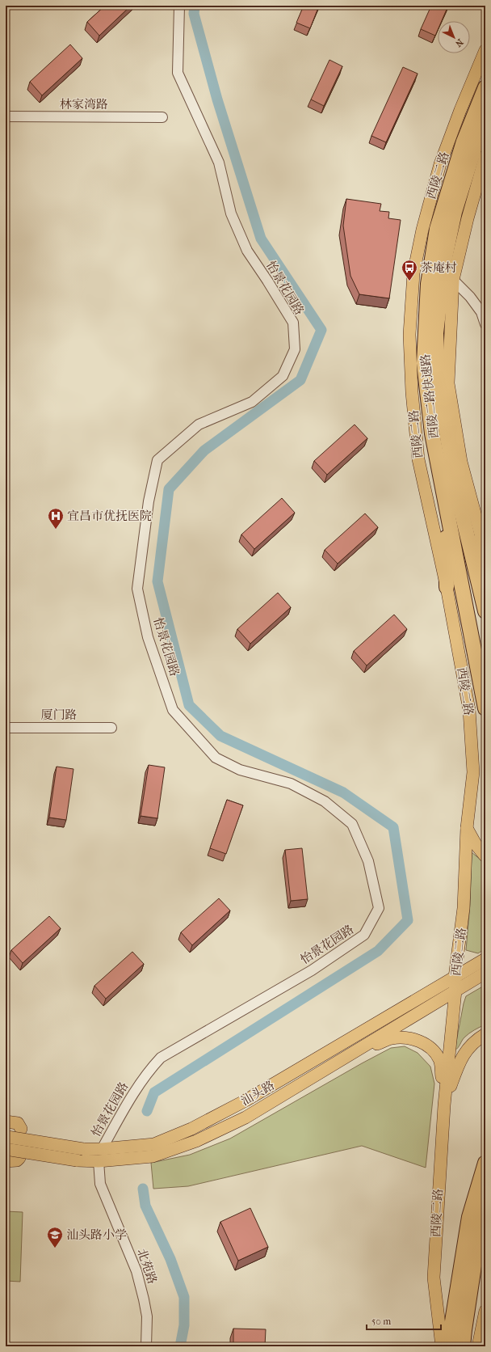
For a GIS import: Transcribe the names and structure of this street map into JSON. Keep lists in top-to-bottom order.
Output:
{
  "streets": {
    "highway": ["西陵二路快速路"],
    "main road": ["西陵二路", "汕头路"],
    "street": [
      "林家湾路",
      "怡景花园路",
      "厦门路",
      "北苑路"
    ]
  },
  "crossings": [
    ["西陵二路", "汕头路"],
    ["怡景花园路", "汕头路"],
    ["汕头路", "北苑路"]
  ],
  "places": {
    "bus stop": ["茶庵村"],
    "hospital": ["宜昌市优抚医院"],
    "school or university": ["汕头路小学"]
  },
  "scale_bar": "50 m",
  "north": "bottom right"
}
